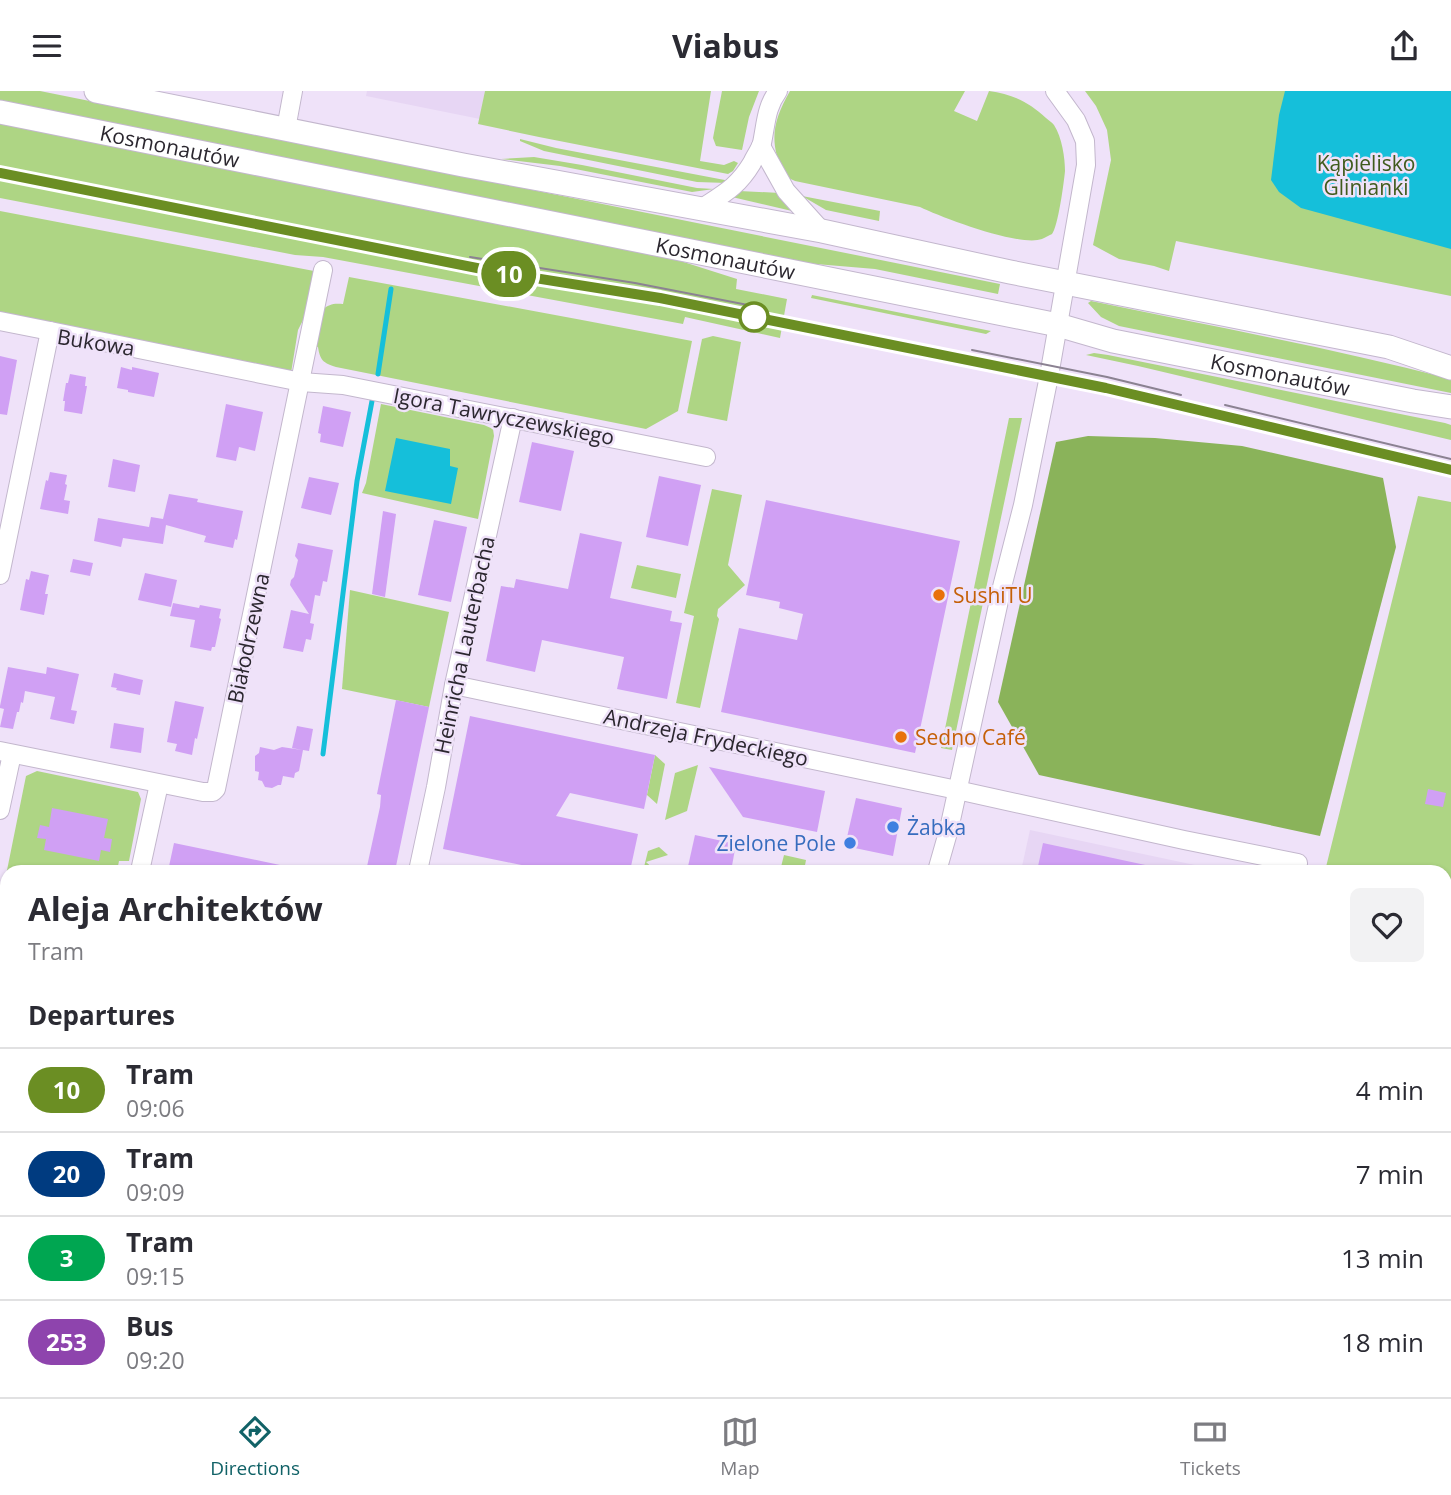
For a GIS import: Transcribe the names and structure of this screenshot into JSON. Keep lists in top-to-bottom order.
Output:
{
  "streets": {
    "main road": ["Kosmonautów"],
    "street": [
      "Bukowa",
      "Igora Tawryczewskiego",
      "Białodrzewna",
      "Heinricha Lauterbacha",
      "Andrzeja Frydeckiego"
    ]
  },
  "crossings": [
    ["Bukowa", "Igora Tawryczewskiego"],
    ["Bukowa", "Białodrzewna"],
    ["Igora Tawryczewskiego", "Białodrzewna"],
    ["Igora Tawryczewskiego", "Heinricha Lauterbacha"],
    ["Heinricha Lauterbacha", "Andrzeja Frydeckiego"]
  ],
  "parks": ["Kąpielisko Glinianki"],
  "places": [
    "SushiTU",
    "Sedno Café",
    "Żabka",
    "Zielone Pole"
  ],
  "lines": ["tram line 10"],
  "page": {
    "header": "Viabus",
    "on_map": "10",
    "heading": [
      ["Aleja Architektów", "Tram"],
      "Departures"
    ],
    "list": [
      {
        "mark": "10",
        "name": "Tram",
        "note": "09:06",
        "value": "4 min"
      },
      {
        "mark": "20",
        "name": "Tram",
        "note": "09:09",
        "value": "7 min"
      },
      {
        "mark": "3",
        "name": "Tram",
        "note": "09:15",
        "value": "13 min"
      },
      {
        "mark": "253",
        "name": "Bus",
        "note": "09:20",
        "value": "18 min"
      }
    ],
    "tabs": ["Directions", "Map", "Tickets"]
  }
}
